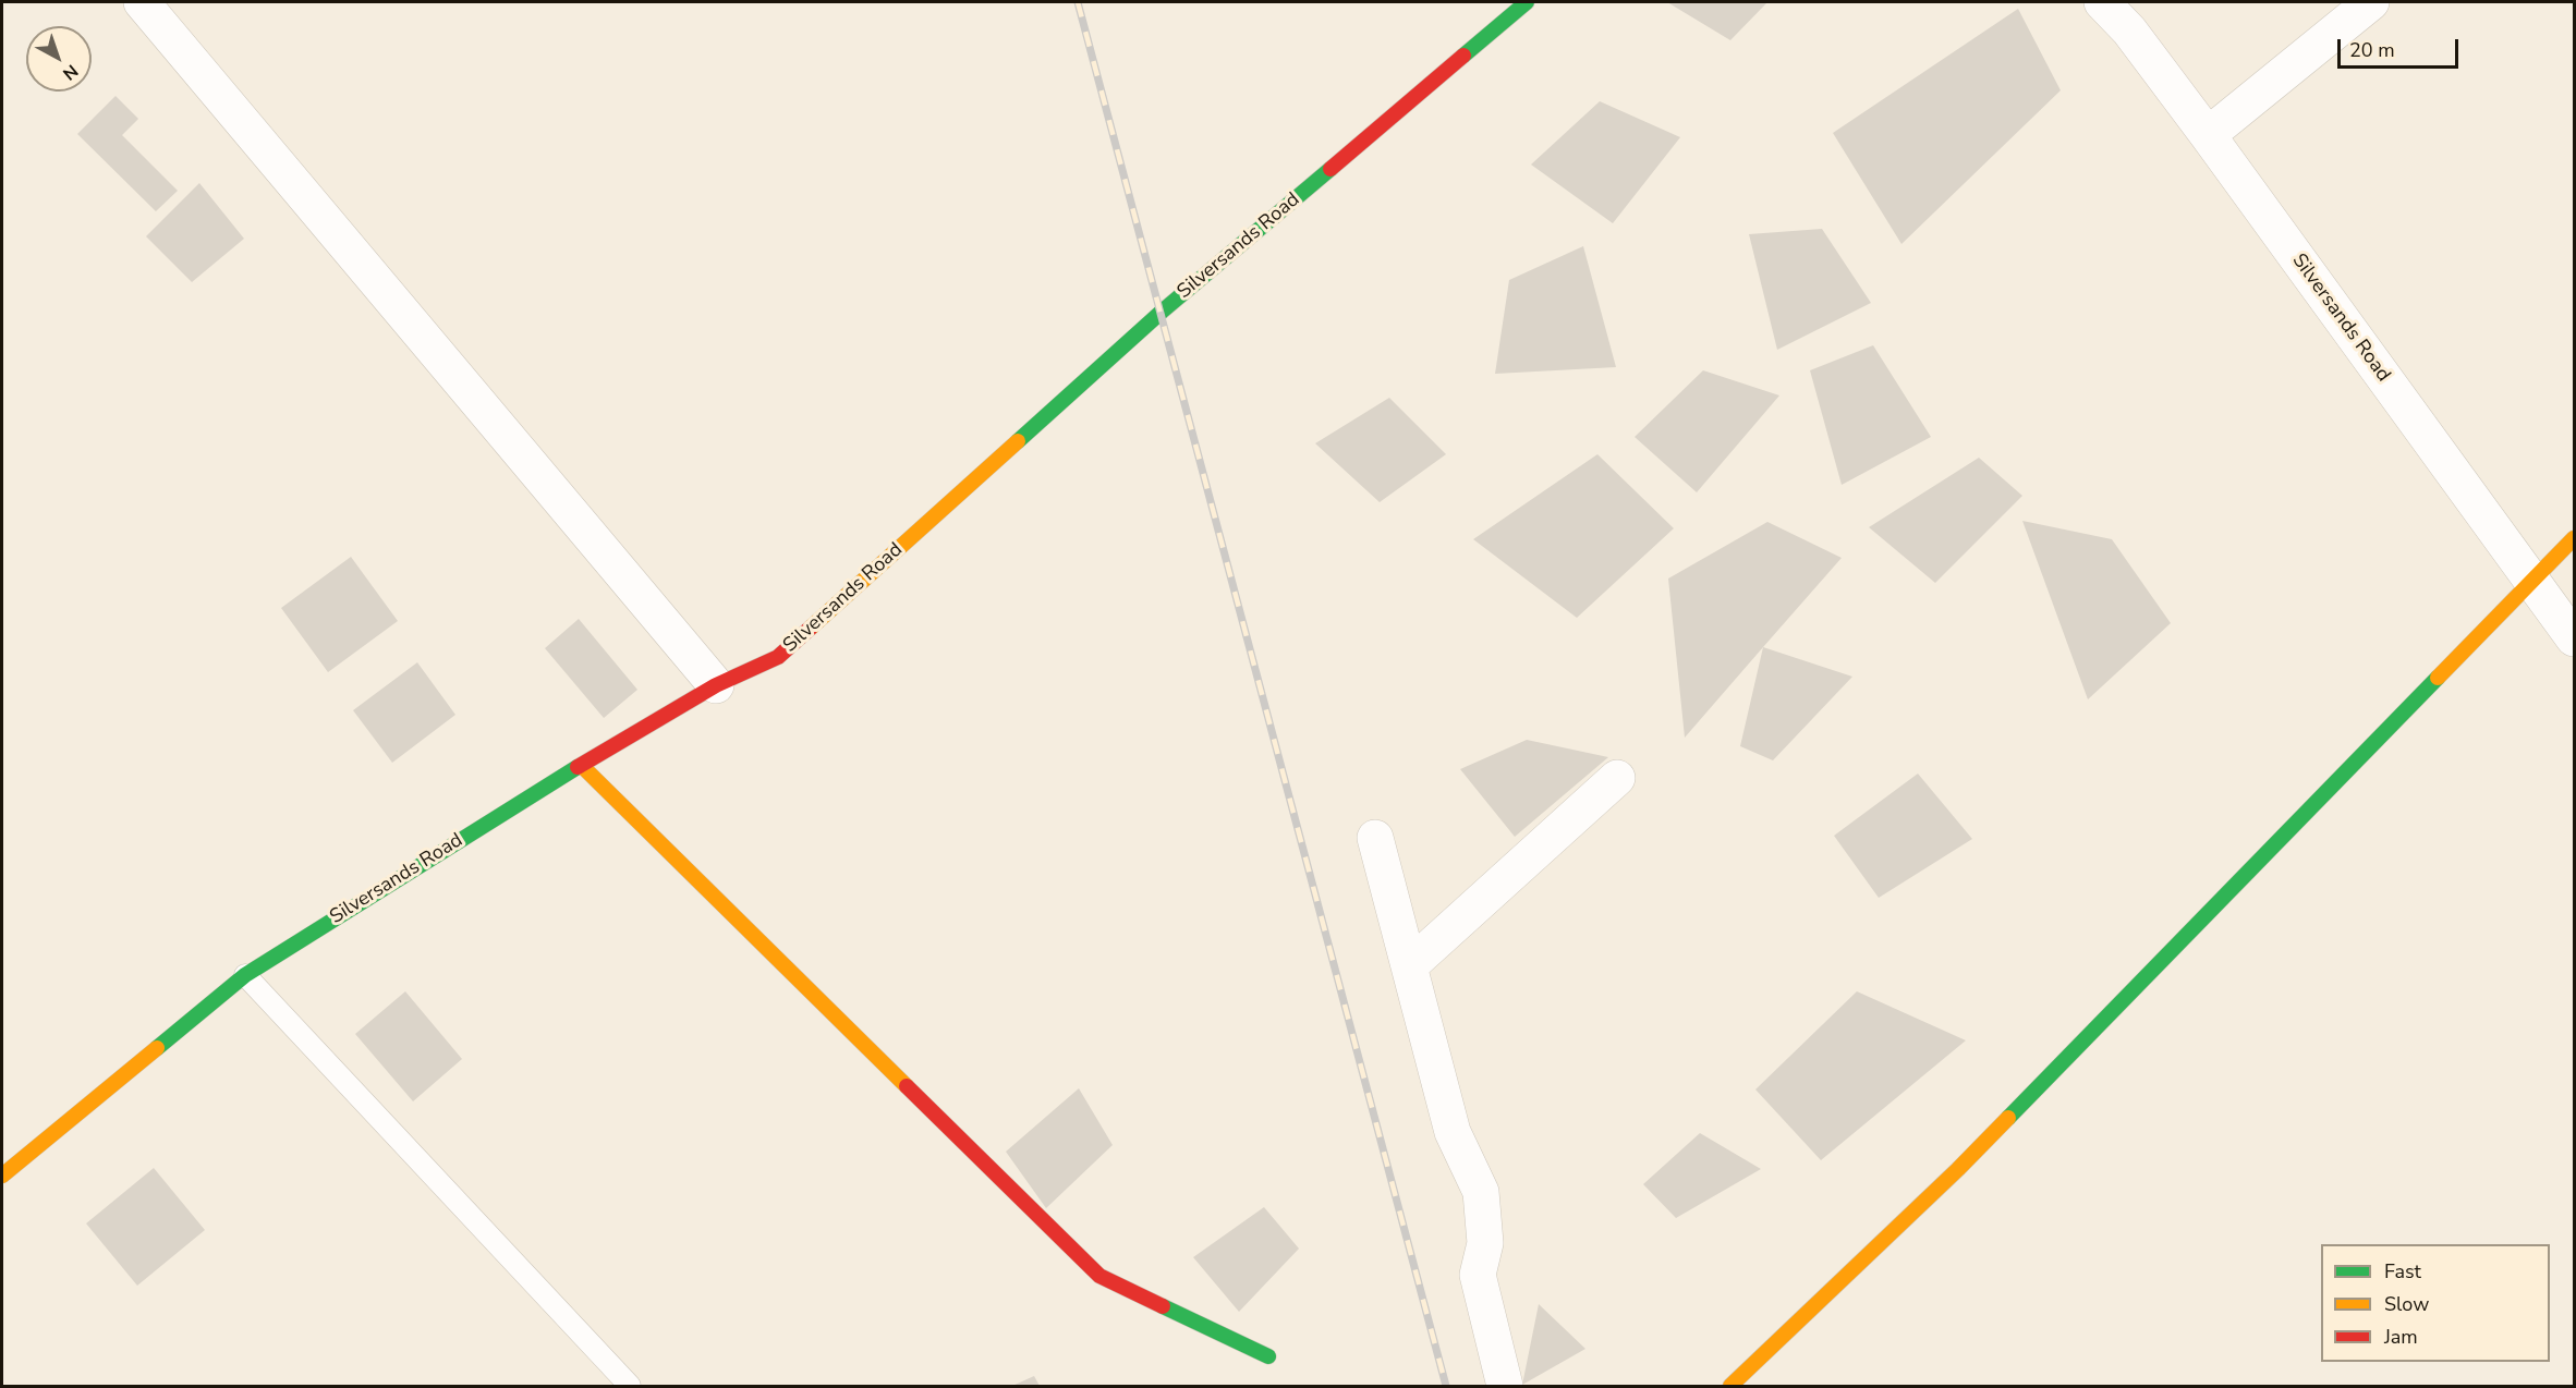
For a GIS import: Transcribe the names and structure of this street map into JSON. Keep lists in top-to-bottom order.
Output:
{
  "streets": {
    "street": ["Silversands Road"]
  },
  "legend": ["Fast", "Slow", "Jam"],
  "scale_bar": "20 m",
  "north": "bottom right"
}
